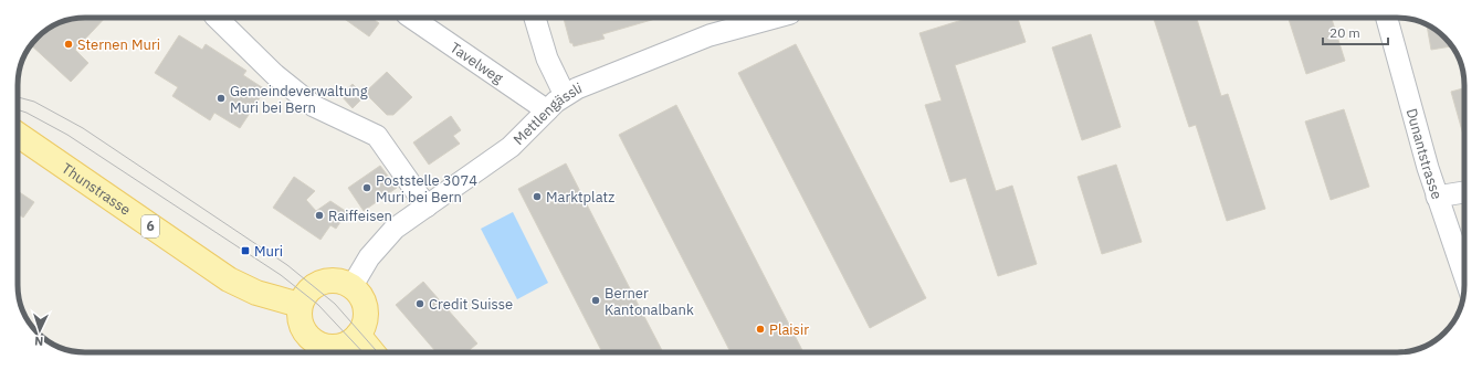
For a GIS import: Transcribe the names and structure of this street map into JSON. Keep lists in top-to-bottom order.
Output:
{
  "streets": {
    "main road": ["Thunstrasse", "6"],
    "street": ["Tavelweg", "Mettlengässli", "Dunantstrasse"]
  },
  "crossings": [
    ["Tavelweg", "Mettlengässli"],
    ["Mettlengässli", "Thunstrasse"]
  ],
  "places": {
    "other": [
      "Sternen Muri",
      "Gemeindeverwaltung Muri bei Bern",
      "Poststelle 3074 Muri bei Bern",
      "Marktplatz",
      "Raiffeisen",
      "Berner Kantonalbank",
      "Credit Suisse",
      "Plaisir"
    ],
    "transit": ["Muri"]
  },
  "scale_bar": "20 m",
  "north": "bottom"
}
